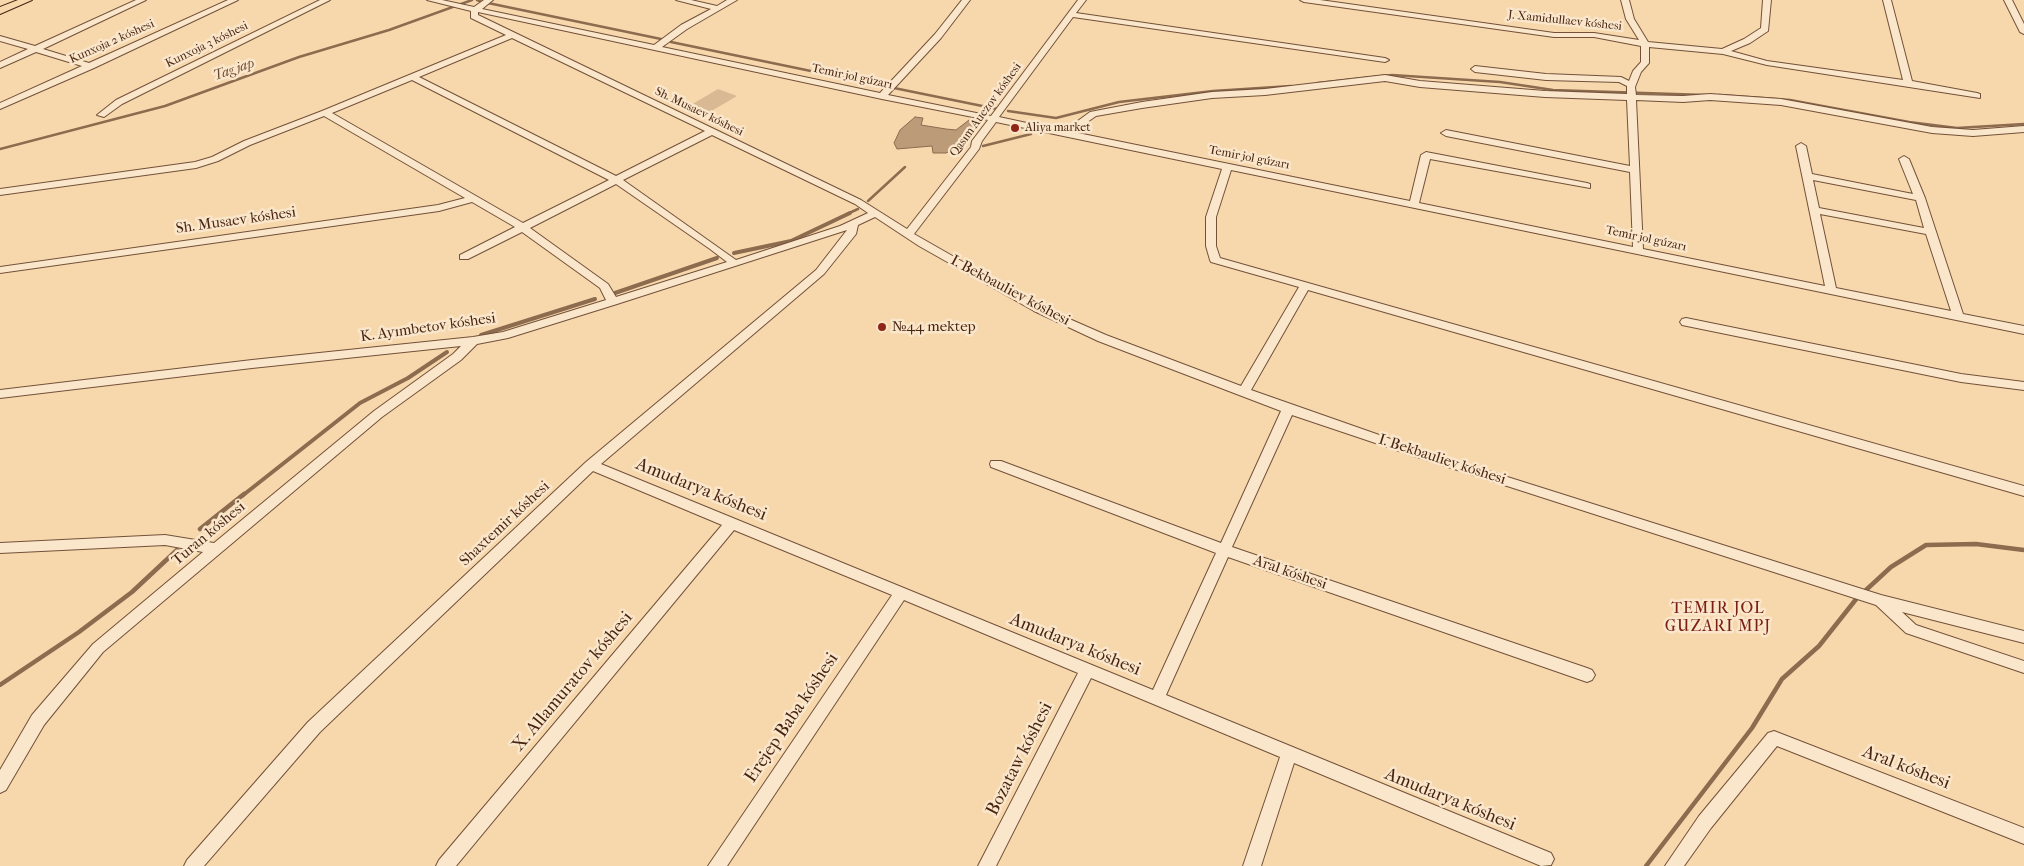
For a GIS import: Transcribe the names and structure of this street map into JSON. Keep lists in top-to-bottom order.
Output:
{
  "streets": {
    "street": [
      "J. Xamidullaev kóshesi",
      "Kunxoja 2 kóshesi",
      "Kunxoja 3 kóshesi",
      "Temir jol gúzarı",
      "Qasım Auezov kóshesi",
      "Sh. Musaev kóshesi",
      "I. Bekbauliev kóshesi",
      "K. Ayımbetov kóshesi",
      "Amudarya kóshesi",
      "Shaxtemir kóshesi",
      "Turan kóshesi",
      "Aral kóshesi",
      "X. Allamuratov kóshesi",
      "Erejep Baba kóshesi",
      "Bozataw kóshesi"
    ]
  },
  "crossings": [
    ["Temir jol gúzarı", "Qasım Auezov kóshesi"],
    ["Temir jol gúzarı", "Sh. Musaev kóshesi"],
    ["Qasım Auezov kóshesi", "I. Bekbauliev kóshesi"],
    ["Sh. Musaev kóshesi", "I. Bekbauliev kóshesi"],
    ["Sh. Musaev kóshesi", "K. Ayımbetov kóshesi"],
    ["I. Bekbauliev kóshesi", "K. Ayımbetov kóshesi"],
    ["K. Ayımbetov kóshesi", "Shaxtemir kóshesi"],
    ["K. Ayımbetov kóshesi", "Turan kóshesi"],
    ["Amudarya kóshesi", "Shaxtemir kóshesi"],
    ["Amudarya kóshesi", "X. Allamuratov kóshesi"],
    ["Amudarya kóshesi", "Erejep Baba kóshesi"],
    ["Amudarya kóshesi", "Bozataw kóshesi"]
  ],
  "districts": ["TEMIR JOL GUZARI MPJ"],
  "water": ["Tag jap"],
  "places": ["Aliya market", "№44 mektep"]
}
